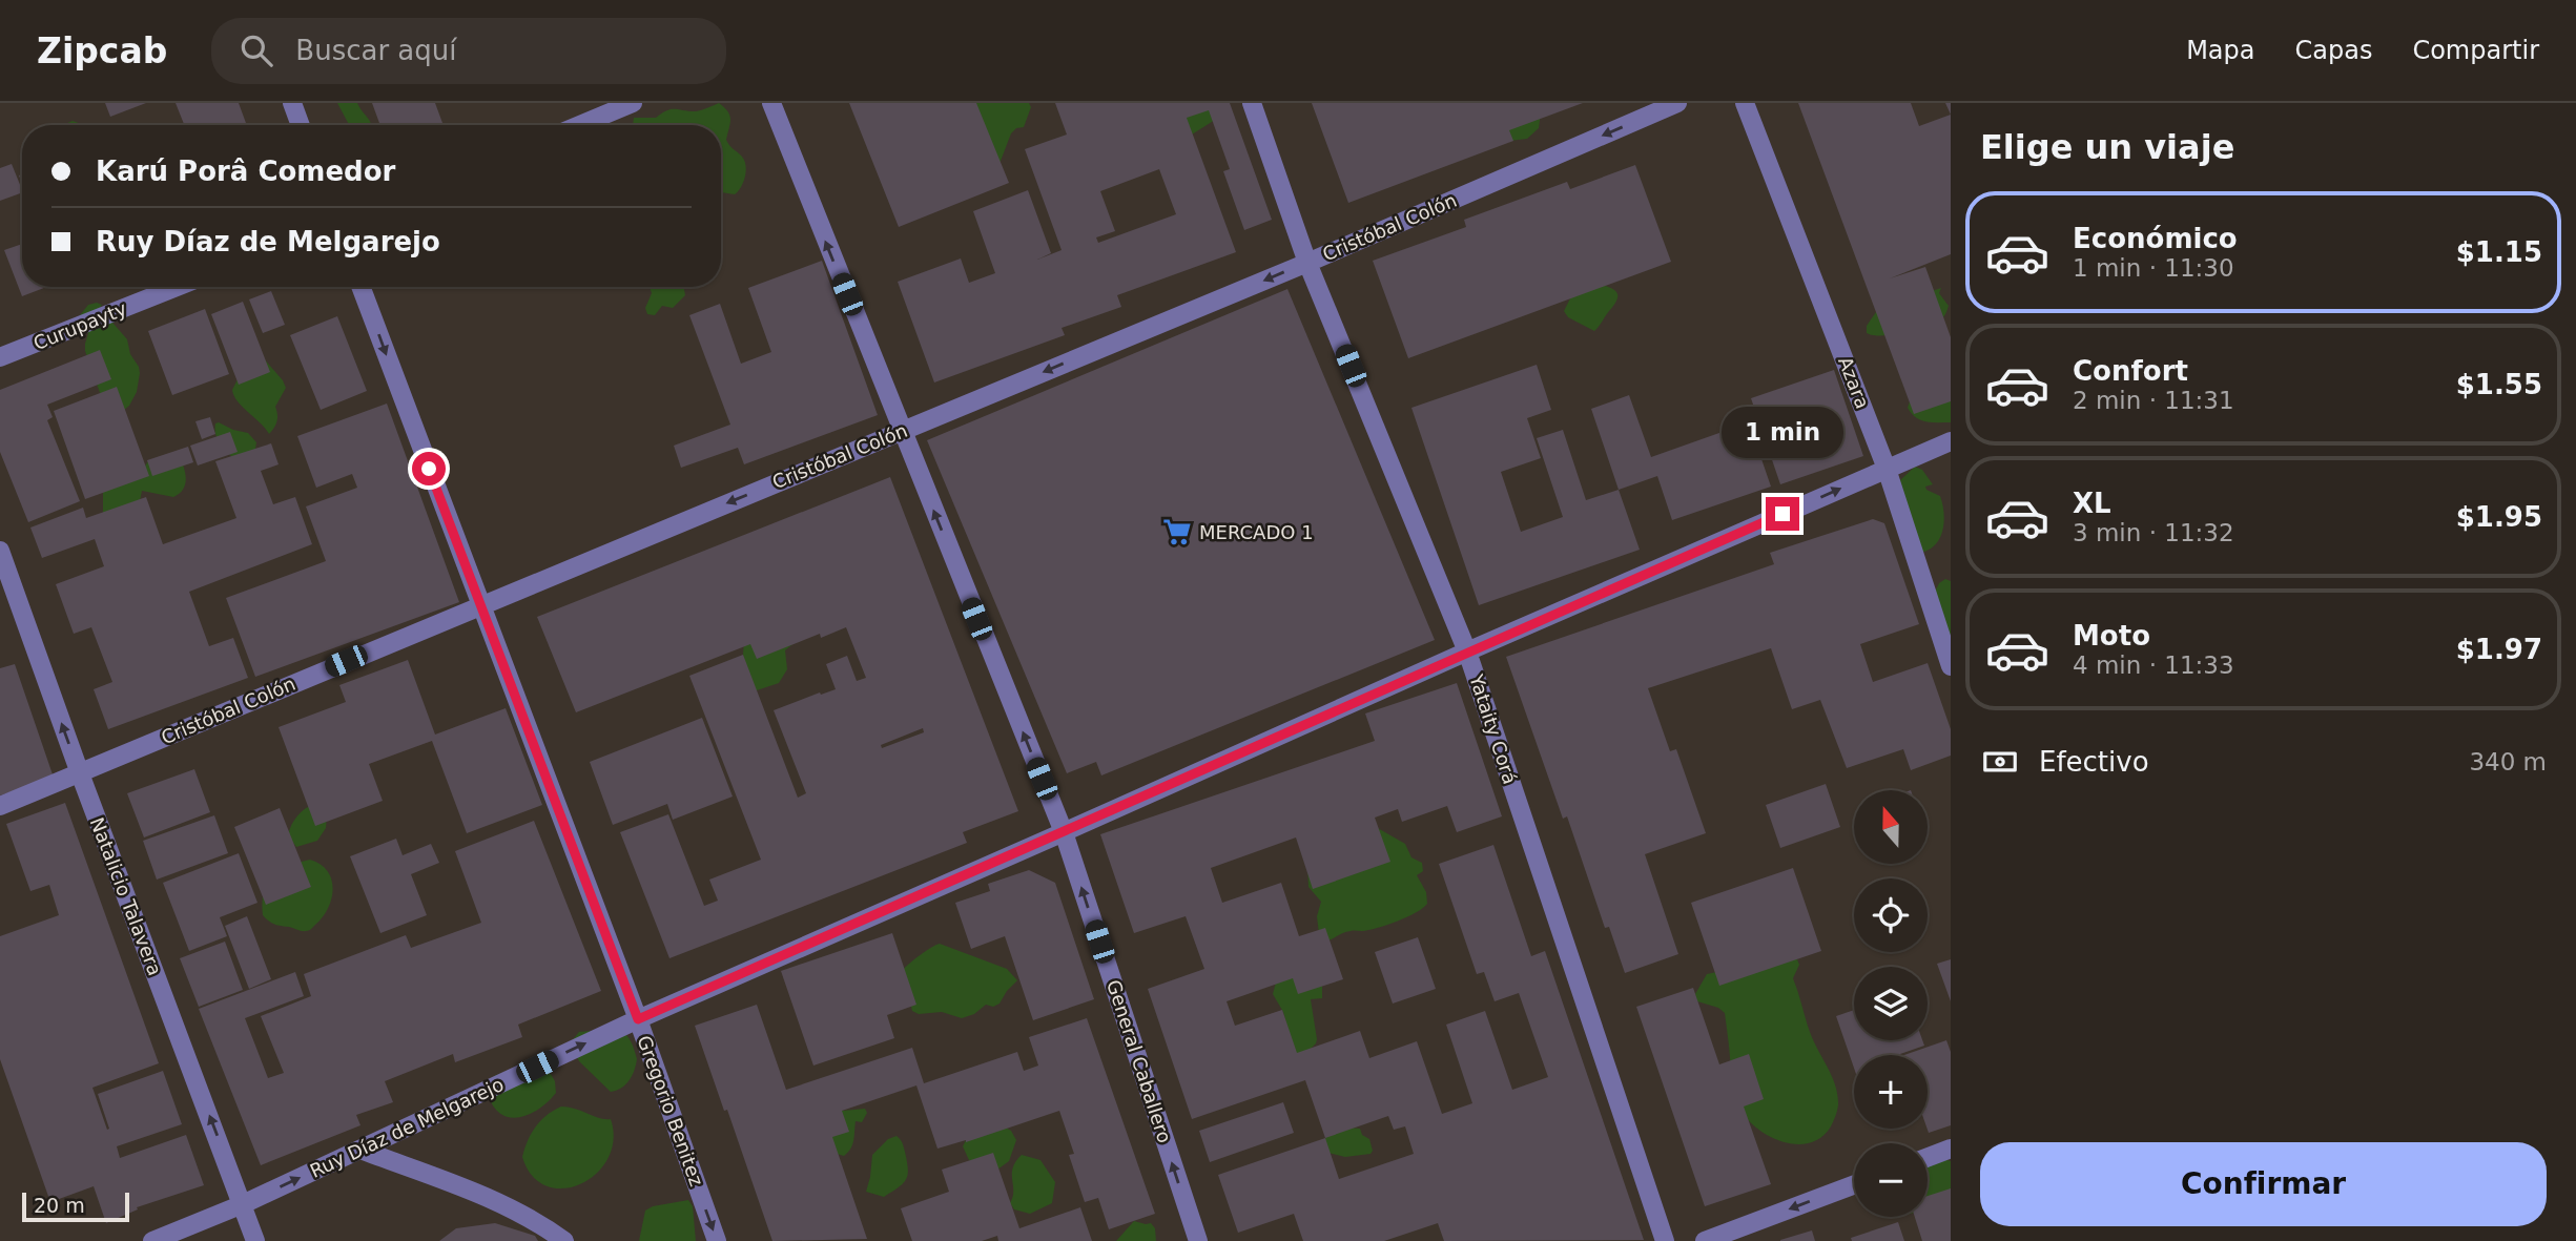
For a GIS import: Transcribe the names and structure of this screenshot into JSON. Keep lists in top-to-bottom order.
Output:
{
  "streets": {
    "street": [
      "Cristóbal Colón",
      "Curupayty",
      "Azara",
      "Yataity Corá",
      "Natalicio Talavera",
      "General Caballero",
      "Gregorio Benitez",
      "Ruy Díaz de Melgarejo"
    ]
  },
  "crossings": [
    ["Cristóbal Colón", "Yataity Corá"],
    ["Cristóbal Colón", "Natalicio Talavera"],
    ["Cristóbal Colón", "General Caballero"],
    ["Cristóbal Colón", "Gregorio Benitez"],
    ["Azara", "Ruy Díaz de Melgarejo"],
    ["Yataity Corá", "Ruy Díaz de Melgarejo"],
    ["Natalicio Talavera", "Ruy Díaz de Melgarejo"],
    ["General Caballero", "Ruy Díaz de Melgarejo"],
    ["Gregorio Benitez", "Ruy Díaz de Melgarejo"]
  ],
  "one_way": [
    "Cristóbal Colón",
    "Natalicio Talavera",
    "General Caballero",
    "Gregorio Benitez",
    "Ruy Díaz de Melgarejo"
  ],
  "places": {
    "supermarket": ["MERCADO 1"]
  },
  "scale_bar": "20 m",
  "north": "top",
  "page": {
    "header": "Zipcab",
    "search": "Buscar aquí",
    "nav": ["Mapa", "Capas", "Compartir"],
    "heading": "Elige un viaje",
    "banner": ["Karú Porâ Comedor", "Ruy Díaz de Melgarejo"],
    "list": [
      {
        "name": "Económico",
        "note": "1 min · 11:30",
        "value": "$1.15"
      },
      {
        "name": "Confort",
        "note": "2 min · 11:31",
        "value": "$1.55"
      },
      {
        "name": "XL",
        "note": "3 min · 11:32",
        "value": "$1.95"
      },
      {
        "name": "Moto",
        "note": "4 min · 11:33",
        "value": "$1.97"
      }
    ],
    "bubble": "1 min",
    "pay": ["Efectivo", "340 m"],
    "map_buttons": ["+", "−"],
    "buttons": "Confirmar",
    "scale": "20 m"
  }
}
